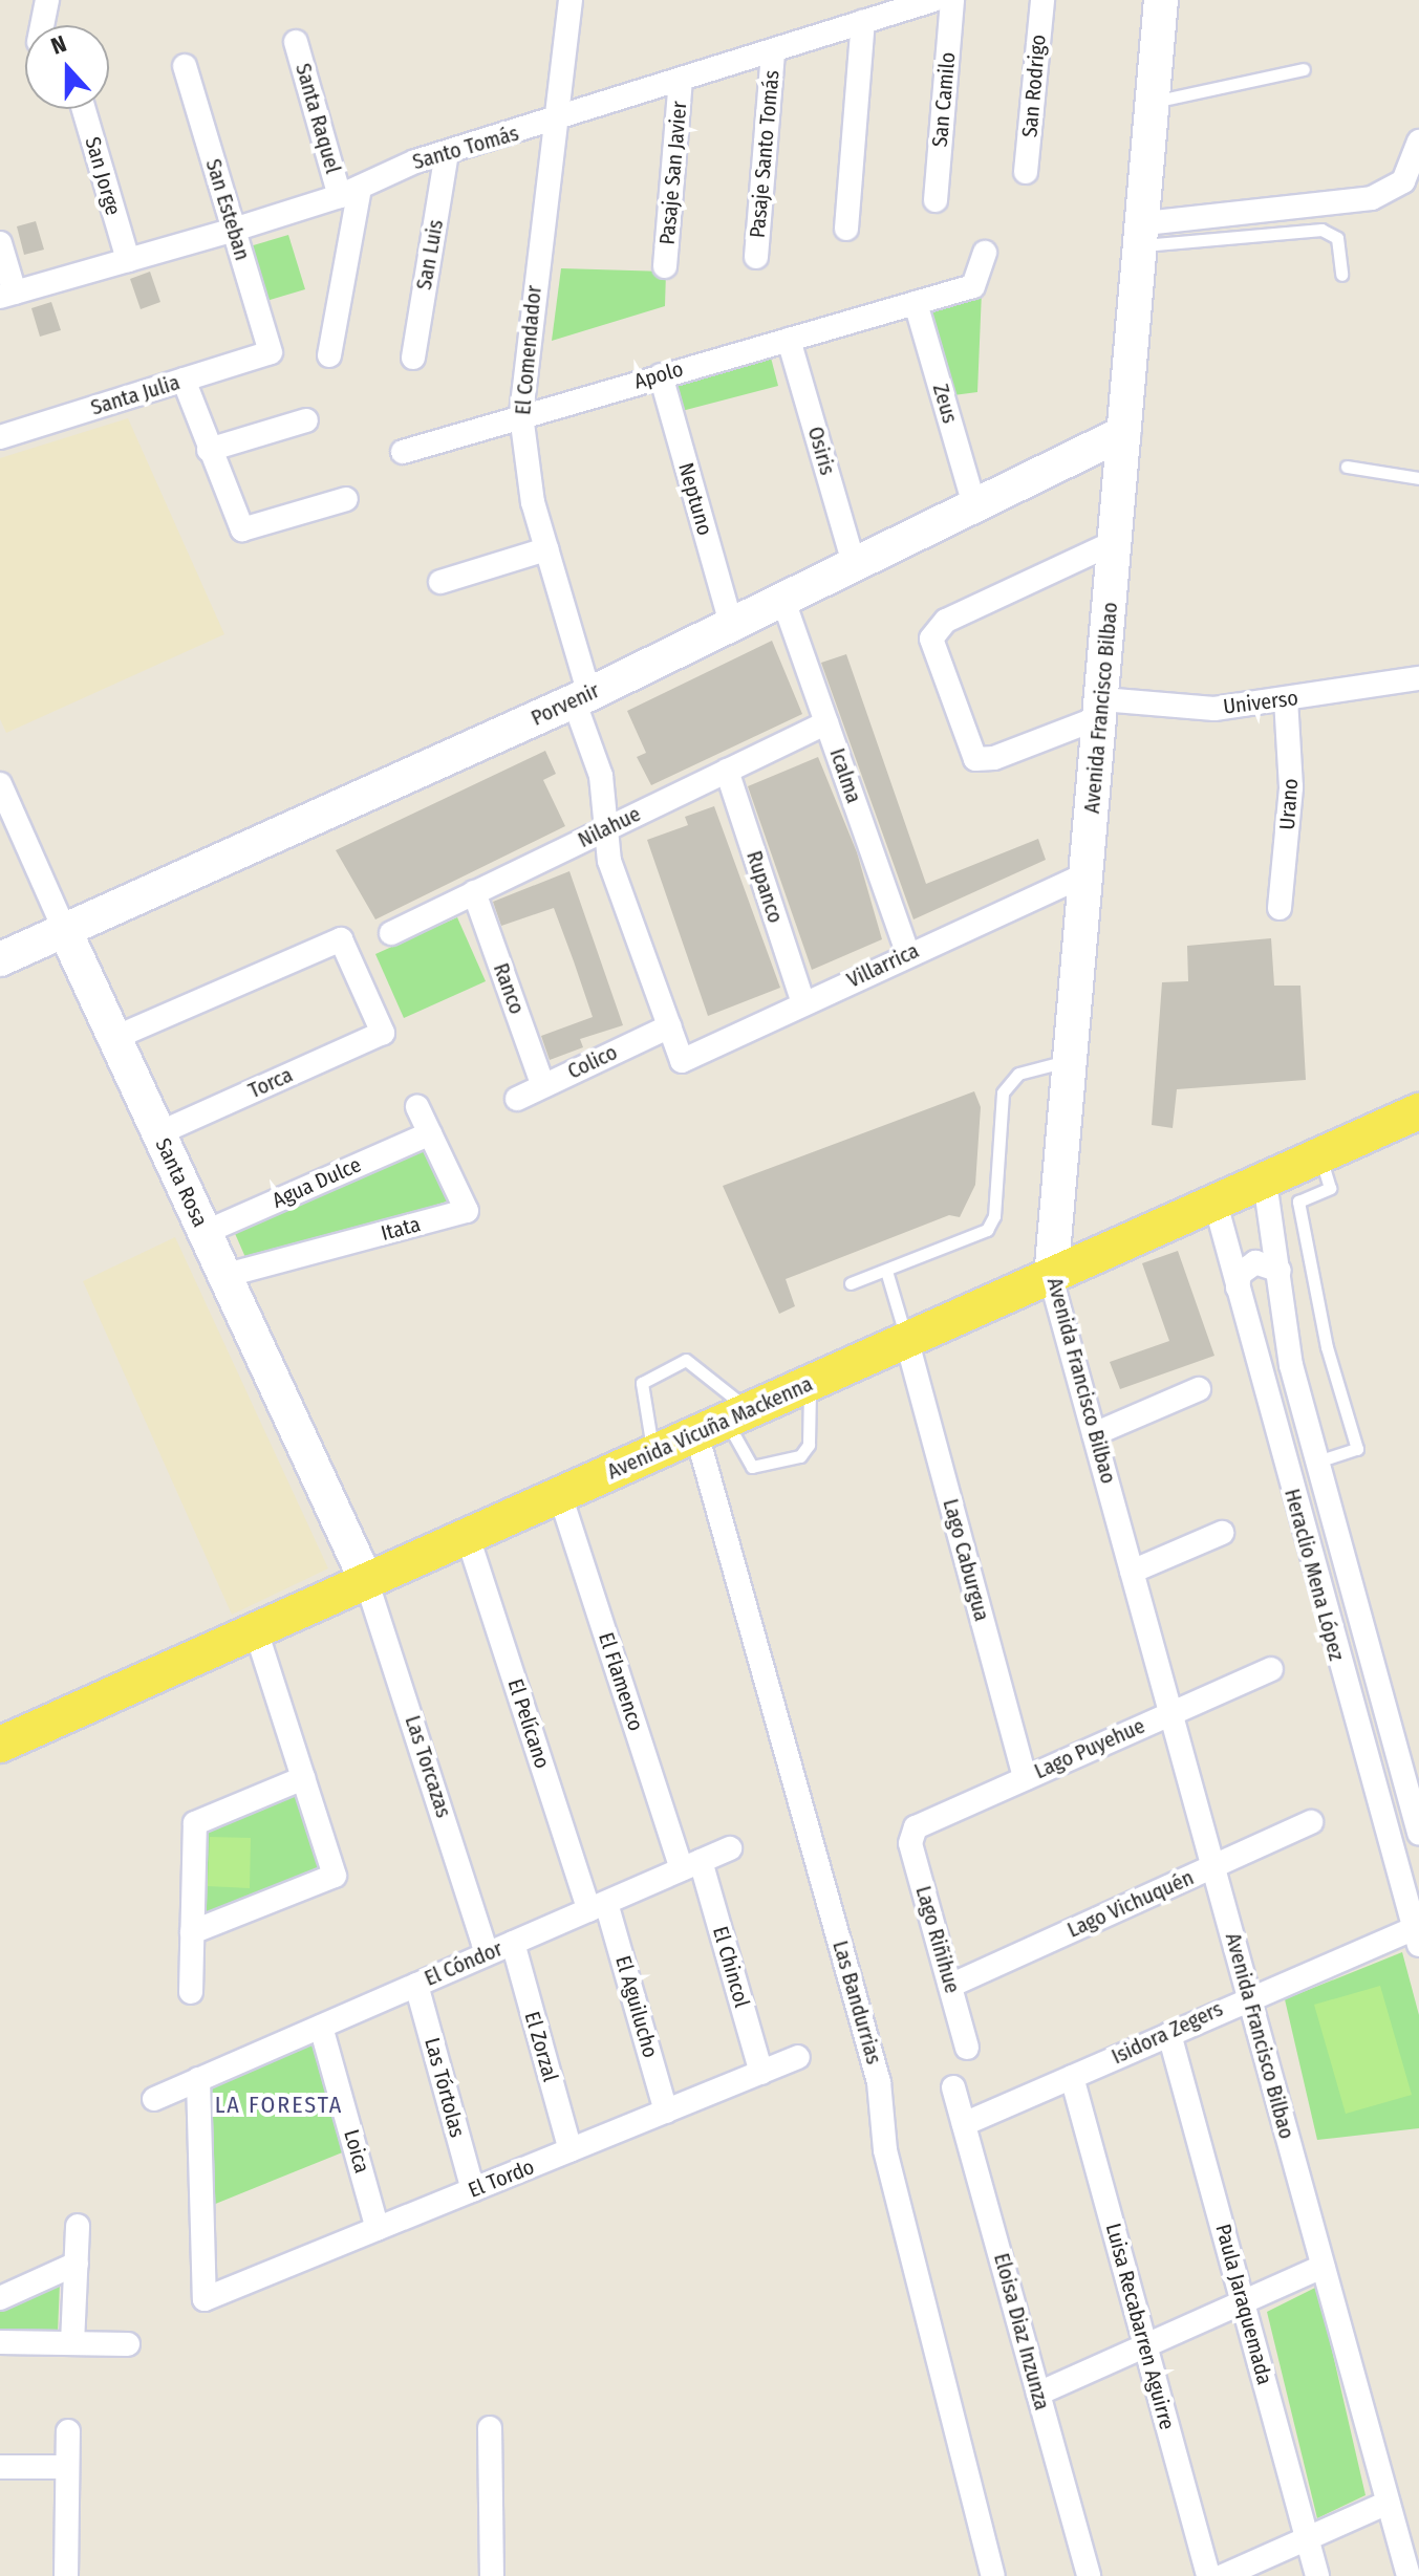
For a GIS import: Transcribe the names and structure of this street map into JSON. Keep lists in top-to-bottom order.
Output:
{
  "streets": {
    "main road": ["Avenida Vicuña Mackenna"],
    "street": [
      "San Rodrigo",
      "San Camilo",
      "Santa Raquel",
      "Santo Tomás",
      "Pasaje Santo Tomás",
      "Pasaje San Javier",
      "San Jorge",
      "San Esteban",
      "San Luis",
      "El Comendador",
      "Apolo",
      "Santa Julia",
      "Zeus",
      "Osiris",
      "Neptuno",
      "Universo",
      "Porvenir",
      "Avenida Francisco Bilbao",
      "Icalma",
      "Urano",
      "Nilahue",
      "Rupanco",
      "Villarrica",
      "Ranco",
      "Colico",
      "Torca",
      "Santa Rosa",
      "Agua Dulce",
      "Itata",
      "Lago Caburgua",
      "Heraclio Mena López",
      "El Flamenco",
      "El Pelícano",
      "Lago Puyehue",
      "Las Torcazas",
      "Lago Vichuquén",
      "Lago Riñihue",
      "El Cóndor",
      "El Chincol",
      "Las Bandurrias",
      "El Aguilucho",
      "Isidora Zegers",
      "El Zorzal",
      "Las Tórtolas",
      "Loica",
      "El Tordo",
      "Paula Jaraquemada",
      "Luisa Recabarren Aguirre",
      "Eloisa Diaz Inzunza"
    ]
  },
  "crossings": [
    ["Santa Raquel", "Santo Tomás"],
    ["Santo Tomás", "Pasaje Santo Tomás"],
    ["Santo Tomás", "Pasaje San Javier"],
    ["Santo Tomás", "San Jorge"],
    ["Santo Tomás", "San Esteban"],
    ["Santo Tomás", "San Luis"],
    ["Santo Tomás", "El Comendador"],
    ["San Esteban", "Santa Julia"],
    ["El Comendador", "Apolo"],
    ["El Comendador", "Porvenir"],
    ["El Comendador", "Nilahue"],
    ["El Comendador", "Villarrica"],
    ["El Comendador", "Colico"],
    ["Apolo", "Zeus"],
    ["Apolo", "Osiris"],
    ["Apolo", "Neptuno"],
    ["Zeus", "Porvenir"],
    ["Osiris", "Porvenir"],
    ["Neptuno", "Porvenir"],
    ["Universo", "Avenida Francisco Bilbao"],
    ["Universo", "Urano"],
    ["Porvenir", "Avenida Francisco Bilbao"],
    ["Porvenir", "Icalma"],
    ["Porvenir", "Santa Rosa"],
    ["Avenida Francisco Bilbao", "Villarrica"],
    ["Avenida Francisco Bilbao", "Avenida Vicuña Mackenna"],
    ["Avenida Francisco Bilbao", "Lago Puyehue"],
    ["Avenida Francisco Bilbao", "Lago Vichuquén"],
    ["Avenida Francisco Bilbao", "Isidora Zegers"],
    ["Icalma", "Nilahue"],
    ["Icalma", "Villarrica"],
    ["Nilahue", "Rupanco"],
    ["Nilahue", "Ranco"],
    ["Rupanco", "Villarrica"],
    ["Ranco", "Colico"],
    ["Torca", "Santa Rosa"],
    ["Santa Rosa", "Agua Dulce"],
    ["Santa Rosa", "Itata"],
    ["Santa Rosa", "Avenida Vicuña Mackenna"],
    ["Santa Rosa", "Las Torcazas"],
    ["Agua Dulce", "Itata"],
    ["Avenida Vicuña Mackenna", "Lago Caburgua"],
    ["Avenida Vicuña Mackenna", "Heraclio Mena López"],
    ["Avenida Vicuña Mackenna", "El Flamenco"],
    ["Avenida Vicuña Mackenna", "El Pelícano"],
    ["Avenida Vicuña Mackenna", "Las Torcazas"],
    ["Avenida Vicuña Mackenna", "Las Bandurrias"],
    ["Lago Caburgua", "Lago Puyehue"],
    ["Heraclio Mena López", "Isidora Zegers"],
    ["El Flamenco", "El Cóndor"],
    ["El Flamenco", "El Chincol"],
    ["El Pelícano", "El Cóndor"],
    ["El Pelícano", "El Aguilucho"],
    ["Lago Puyehue", "Lago Riñihue"],
    ["Las Torcazas", "El Cóndor"],
    ["Lago Vichuquén", "Lago Riñihue"],
    ["El Cóndor", "El Chincol"],
    ["El Cóndor", "El Aguilucho"],
    ["El Cóndor", "El Zorzal"],
    ["El Cóndor", "Las Tórtolas"],
    ["El Cóndor", "Loica"],
    ["El Cóndor", "El Tordo"],
    ["El Chincol", "El Tordo"],
    ["El Aguilucho", "El Tordo"],
    ["Isidora Zegers", "Paula Jaraquemada"],
    ["Isidora Zegers", "Luisa Recabarren Aguirre"],
    ["Isidora Zegers", "Eloisa Diaz Inzunza"],
    ["El Zorzal", "El Tordo"],
    ["Las Tórtolas", "El Tordo"],
    ["Loica", "El Tordo"]
  ],
  "districts": ["LA FORESTA"],
  "north": "top"
}
